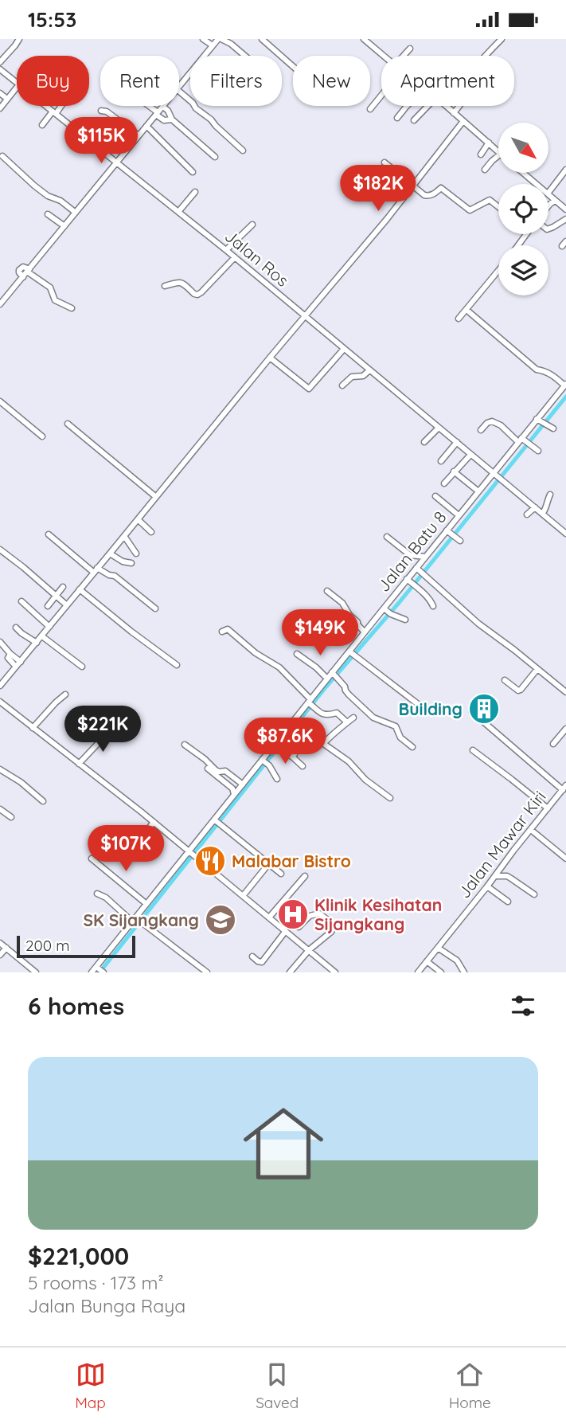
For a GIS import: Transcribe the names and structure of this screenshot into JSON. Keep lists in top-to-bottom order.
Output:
{
  "streets": {
    "street": ["Jalan Ros", "Jalan Batu 8", "Jalan Mawar Kiri"]
  },
  "crossings": [
    ["Jalan Ros", "Jalan Batu 8"]
  ],
  "places": {
    "building": ["Building"],
    "restaurant": ["Malabar Bistro"],
    "hospital": ["Klinik Kesihatan Sijangkang"],
    "school or university": ["SK Sijangkang"]
  },
  "scale_bar": "200 m",
  "north": "bottom right",
  "page": {
    "status": "15:53",
    "chip": [
      "Buy",
      "Rent",
      "Filters",
      "New",
      "Apartment"
    ],
    "price": [
      "$115K",
      "$182K",
      "$149K",
      "$221K",
      "$87.6K",
      "$107K"
    ],
    "scale": "200 m",
    "heading": "6 homes",
    "list": [
      {
        "name": "$221,000",
        "note": "5 rooms · 173 m² · Jalan Bunga Raya"
      }
    ],
    "tabs": ["Map", "Saved", "Home"]
  }
}
